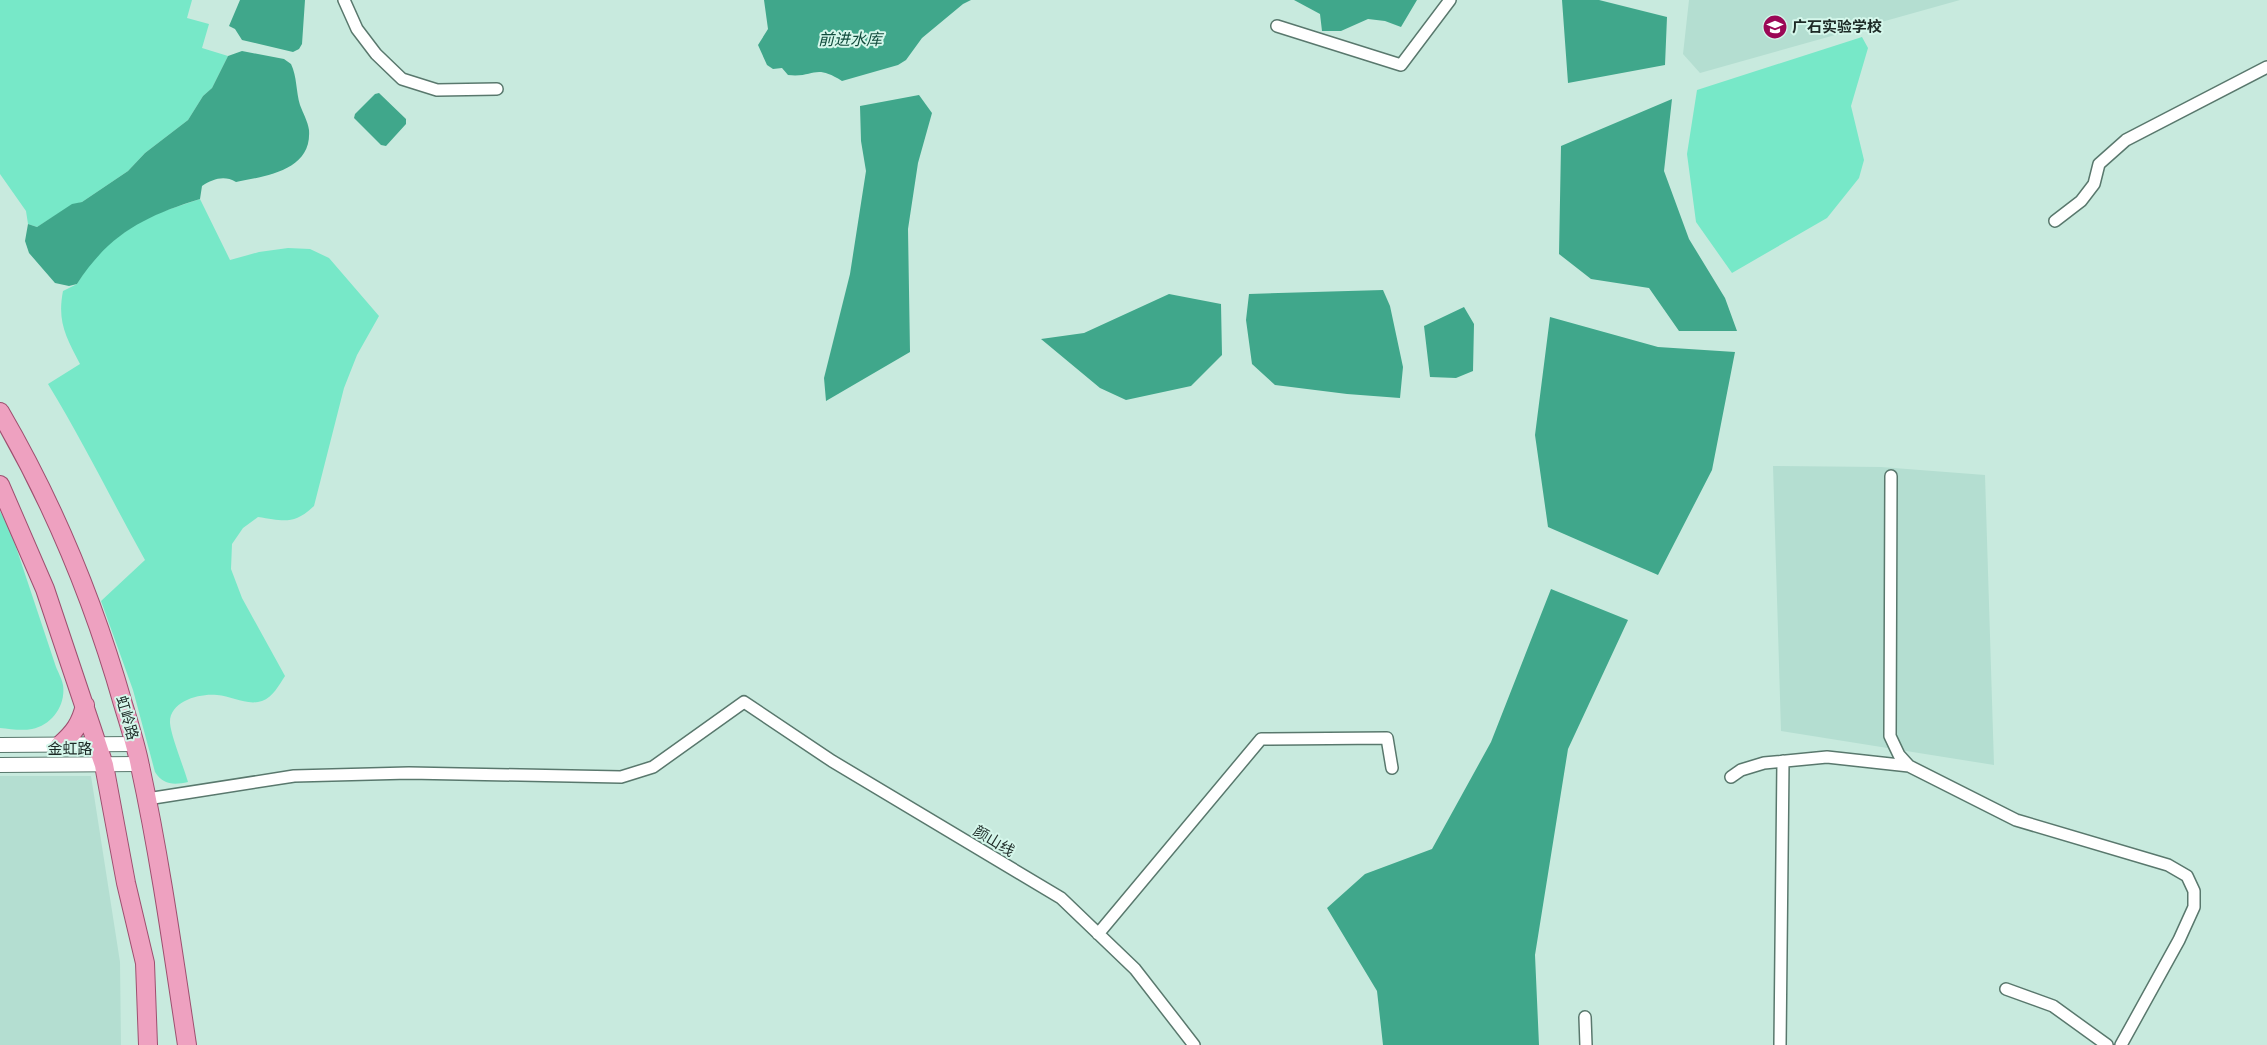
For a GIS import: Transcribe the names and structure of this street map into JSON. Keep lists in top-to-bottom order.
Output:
{
  "streets": {
    "main road": ["虹岭路"],
    "street": ["金虹路", "颜山线"]
  },
  "crossings": [
    ["虹岭路", "金虹路"],
    ["虹岭路", "颜山线"]
  ],
  "water": ["前进水库"],
  "places": {
    "school or university": ["广石实验学校"]
  }
}
